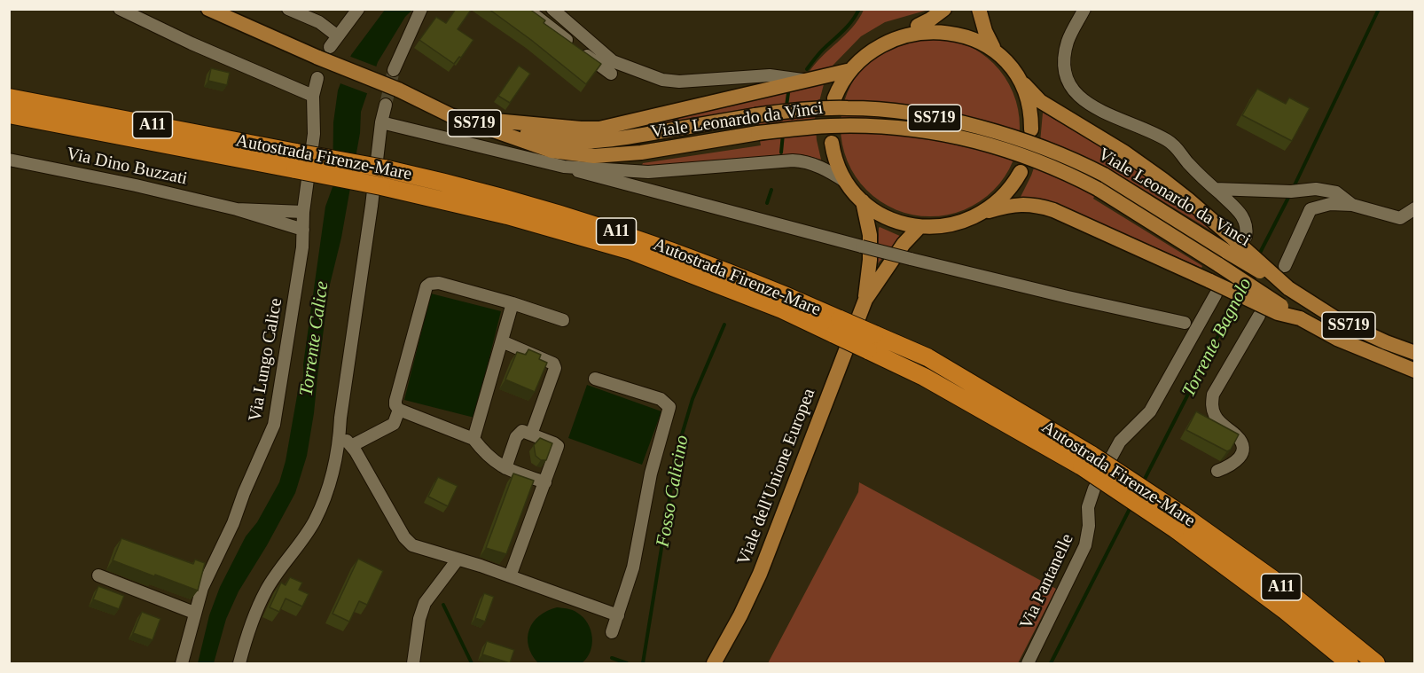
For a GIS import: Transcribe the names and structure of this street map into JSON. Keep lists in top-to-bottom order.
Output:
{
  "streets": {
    "highway": ["A11", "Autostrada Firenze-Mare"],
    "main road": ["SS719", "Viale Leonardo da Vinci", "Viale dell'Unione Europea"],
    "street": ["Via Dino Buzzati", "Via Lungo Calice", "Via Pantanelle"]
  },
  "crossings": [
    ["SS719", "Viale Leonardo da Vinci"],
    ["Via Dino Buzzati", "Via Lungo Calice"]
  ],
  "water": ["Torrente Bagnolo", "Torrente Calice", "Fosso Calicino"]
}
